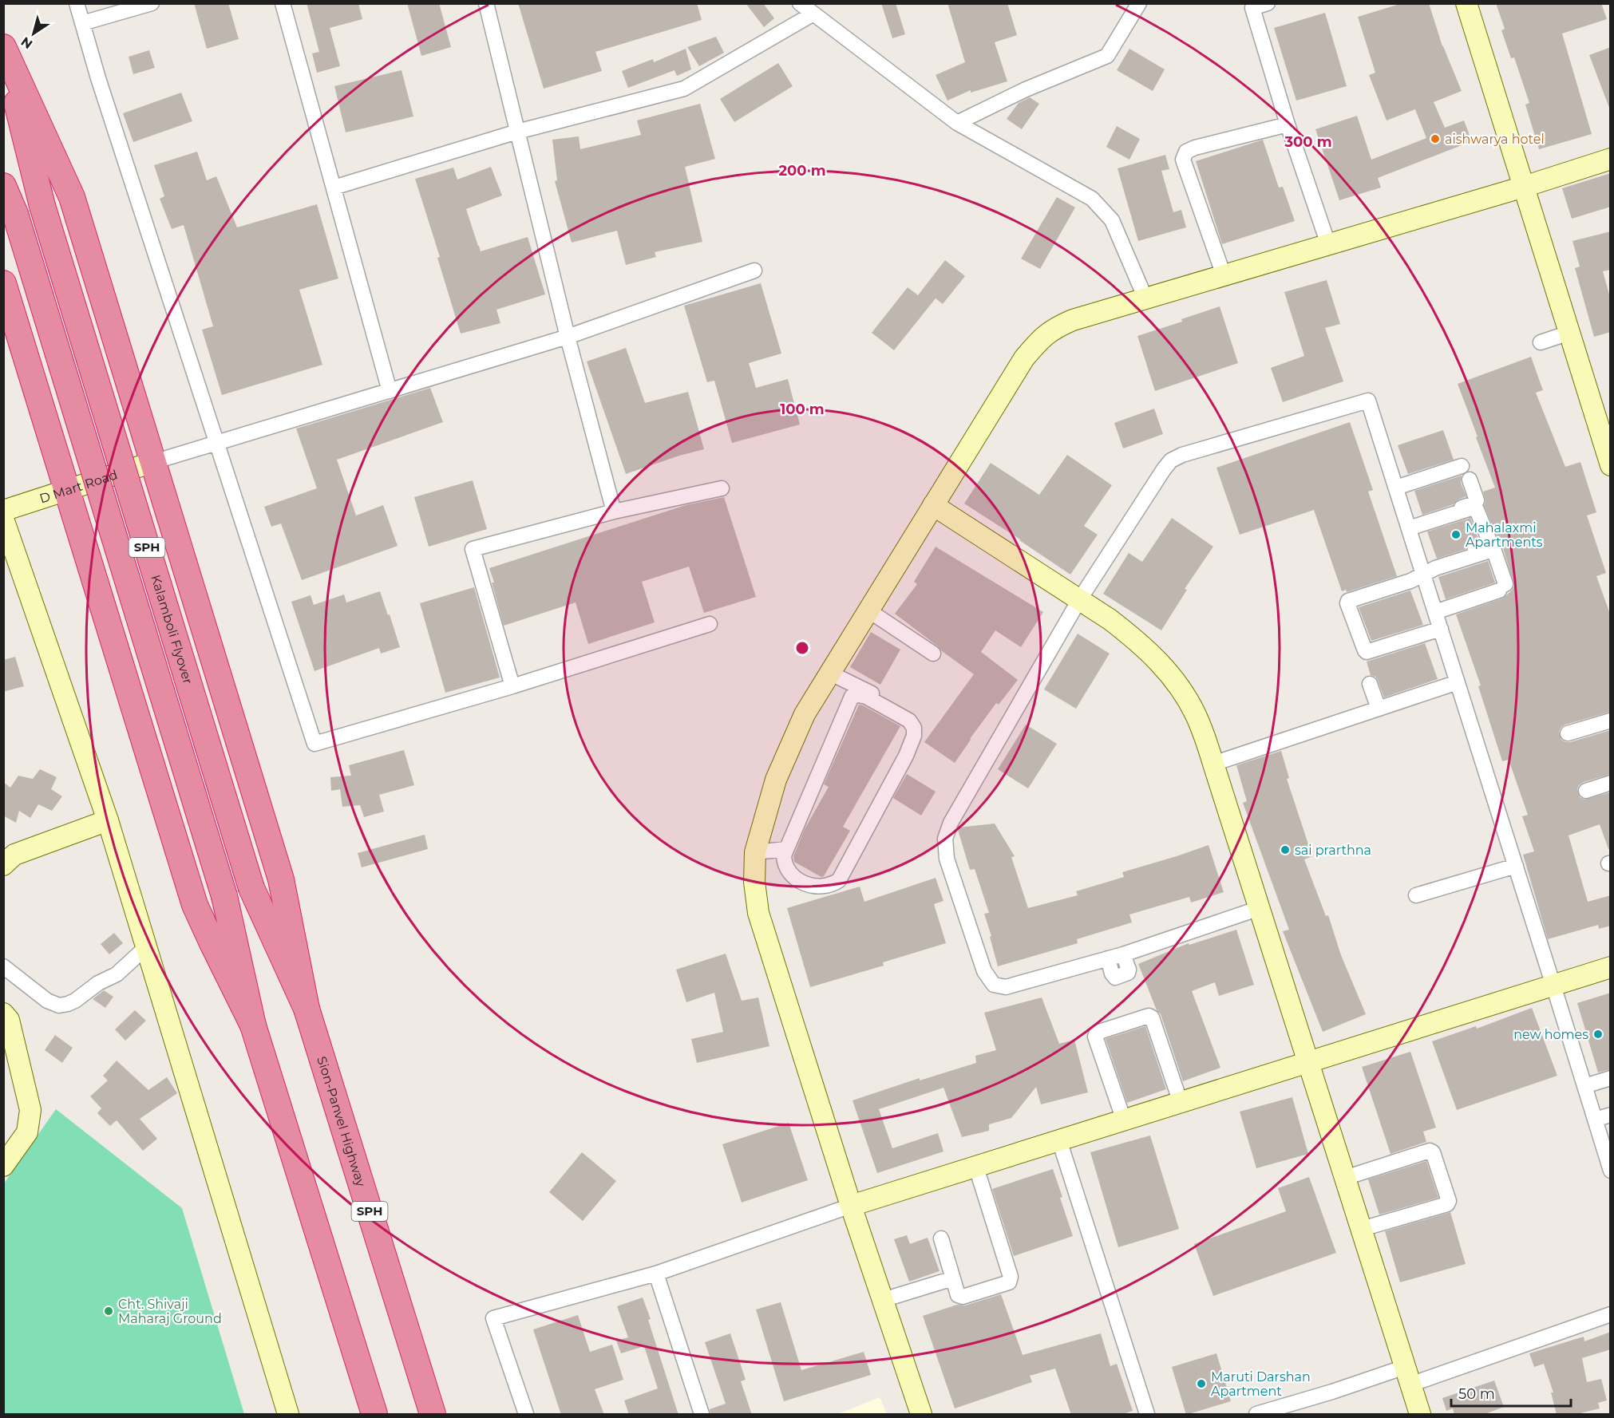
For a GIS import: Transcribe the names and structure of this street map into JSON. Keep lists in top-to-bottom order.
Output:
{
  "streets": {
    "highway": ["SPH", "Kalamboli Flyover", "Sion-Panvel Highway"],
    "street": ["D Mart Road"]
  },
  "crossings": [
    ["Kalamboli Flyover", "Sion-Panvel Highway"]
  ],
  "places": [
    "aishwarya hotel",
    "Mahalaxmi Apartments",
    "sai prarthna",
    "new homes",
    "Cht. Shivaji Maharaj Ground",
    "Maruti Darshan Apartment"
  ],
  "scale_bar": "50 m",
  "north": "bottom left",
  "rings": ["300 m", "200 m", "100 m"]
}
